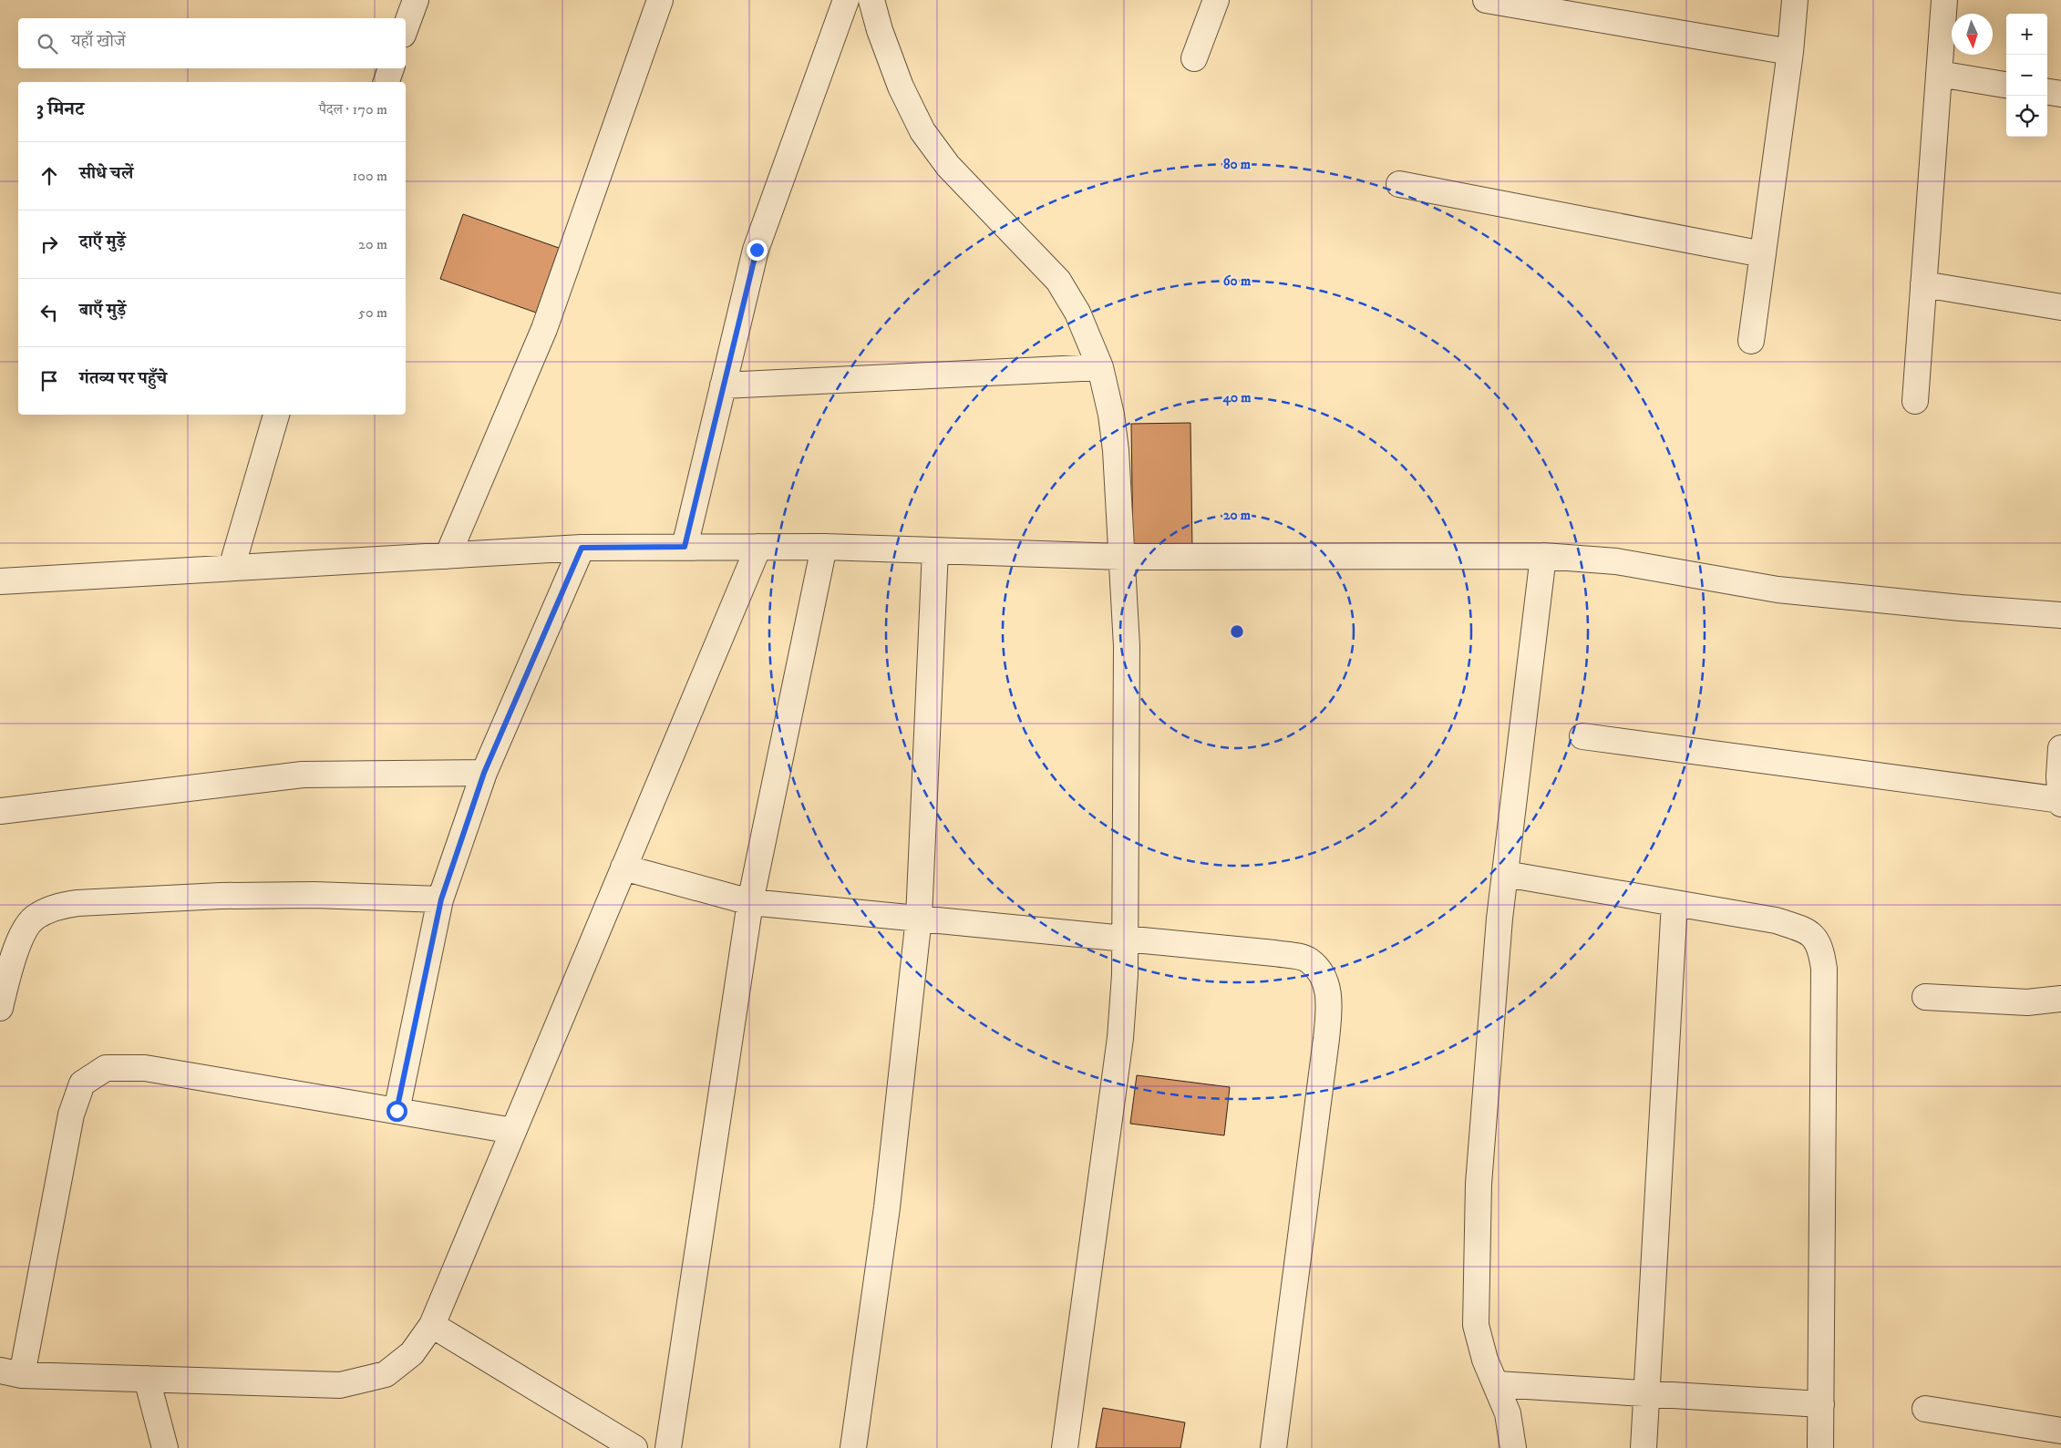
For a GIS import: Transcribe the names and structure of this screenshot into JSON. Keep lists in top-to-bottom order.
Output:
{
  "north": "bottom",
  "page": {
    "map_buttons": ["+", "−"],
    "search": "यहाँ खोजें",
    "heading": ["3 मिनट", "पैदल · 170 m"],
    "list": [
      ["सीधे चलें", "100 m"],
      ["दाएँ मुड़ें", "20 m"],
      ["बाएँ मुड़ें", "50 m"],
      "गंतव्य पर पहुँचे"
    ]
  },
  "rings": [
    "80 m",
    "60 m",
    "40 m",
    "20 m"
  ]
}
